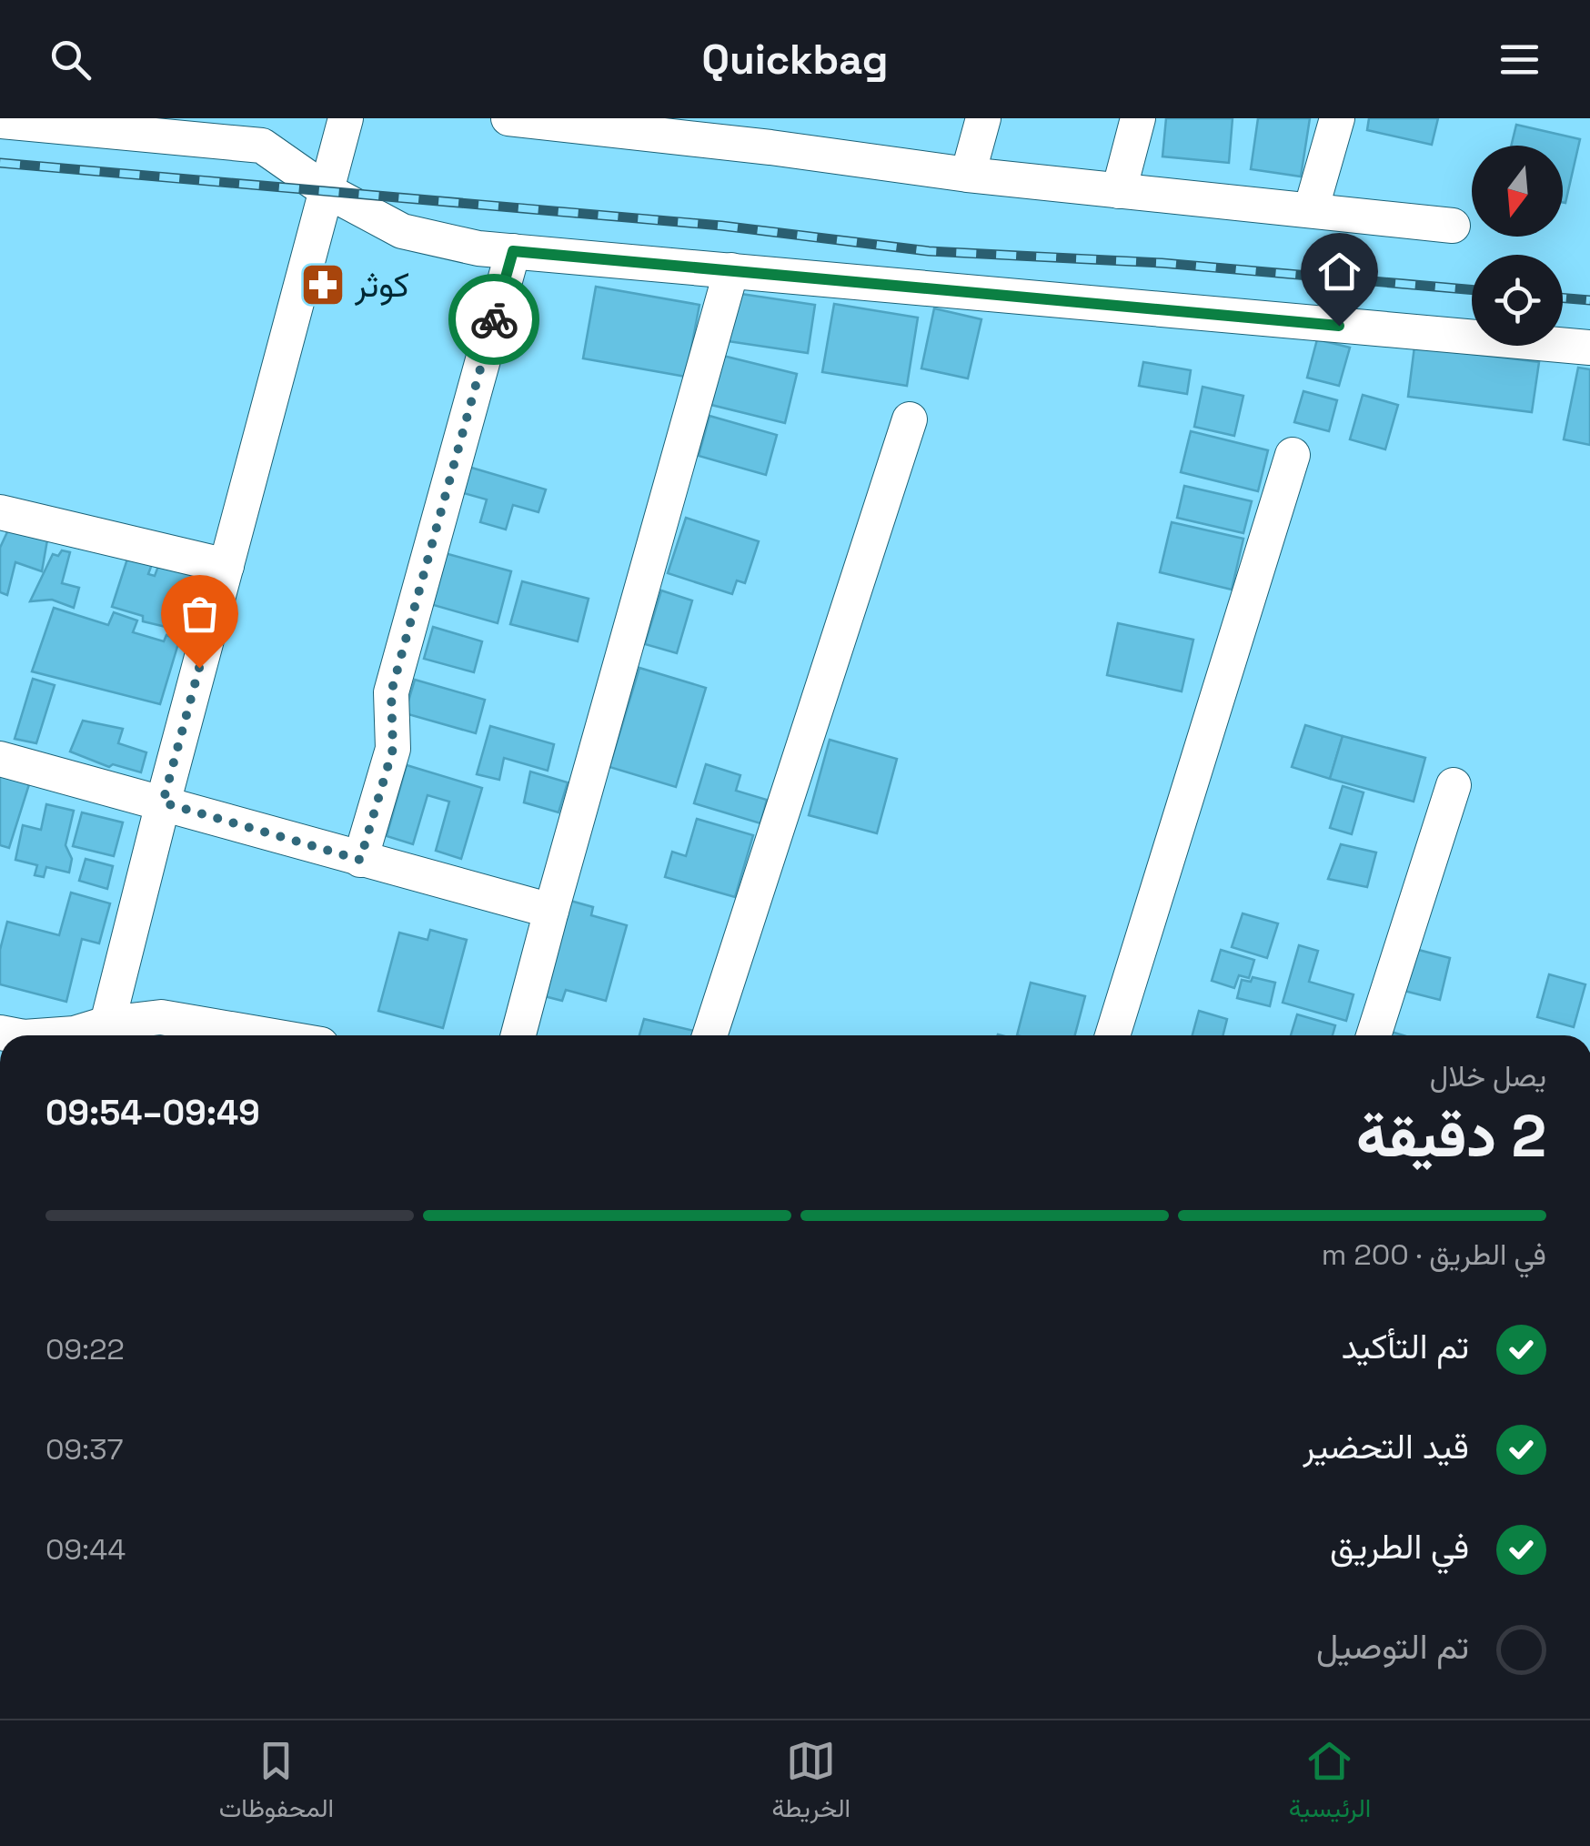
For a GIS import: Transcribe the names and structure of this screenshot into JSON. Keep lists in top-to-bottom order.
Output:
{
  "places": {
    "pharmacy": ["كوثر"]
  },
  "north": "bottom",
  "page": {
    "header": "Quickbag",
    "heading": ["2 دقيقة", "يصل خلال", "09:49–09:54"],
    "bar": "في الطريق · 200 m",
    "list": [
      ["تم التأكيد", "09:22"],
      ["قيد التحضير", "09:37"],
      ["في الطريق", "09:44"],
      "تم التوصيل"
    ],
    "tabs": ["الرئيسية", "الخريطة", "المحفوظات"]
  }
}
